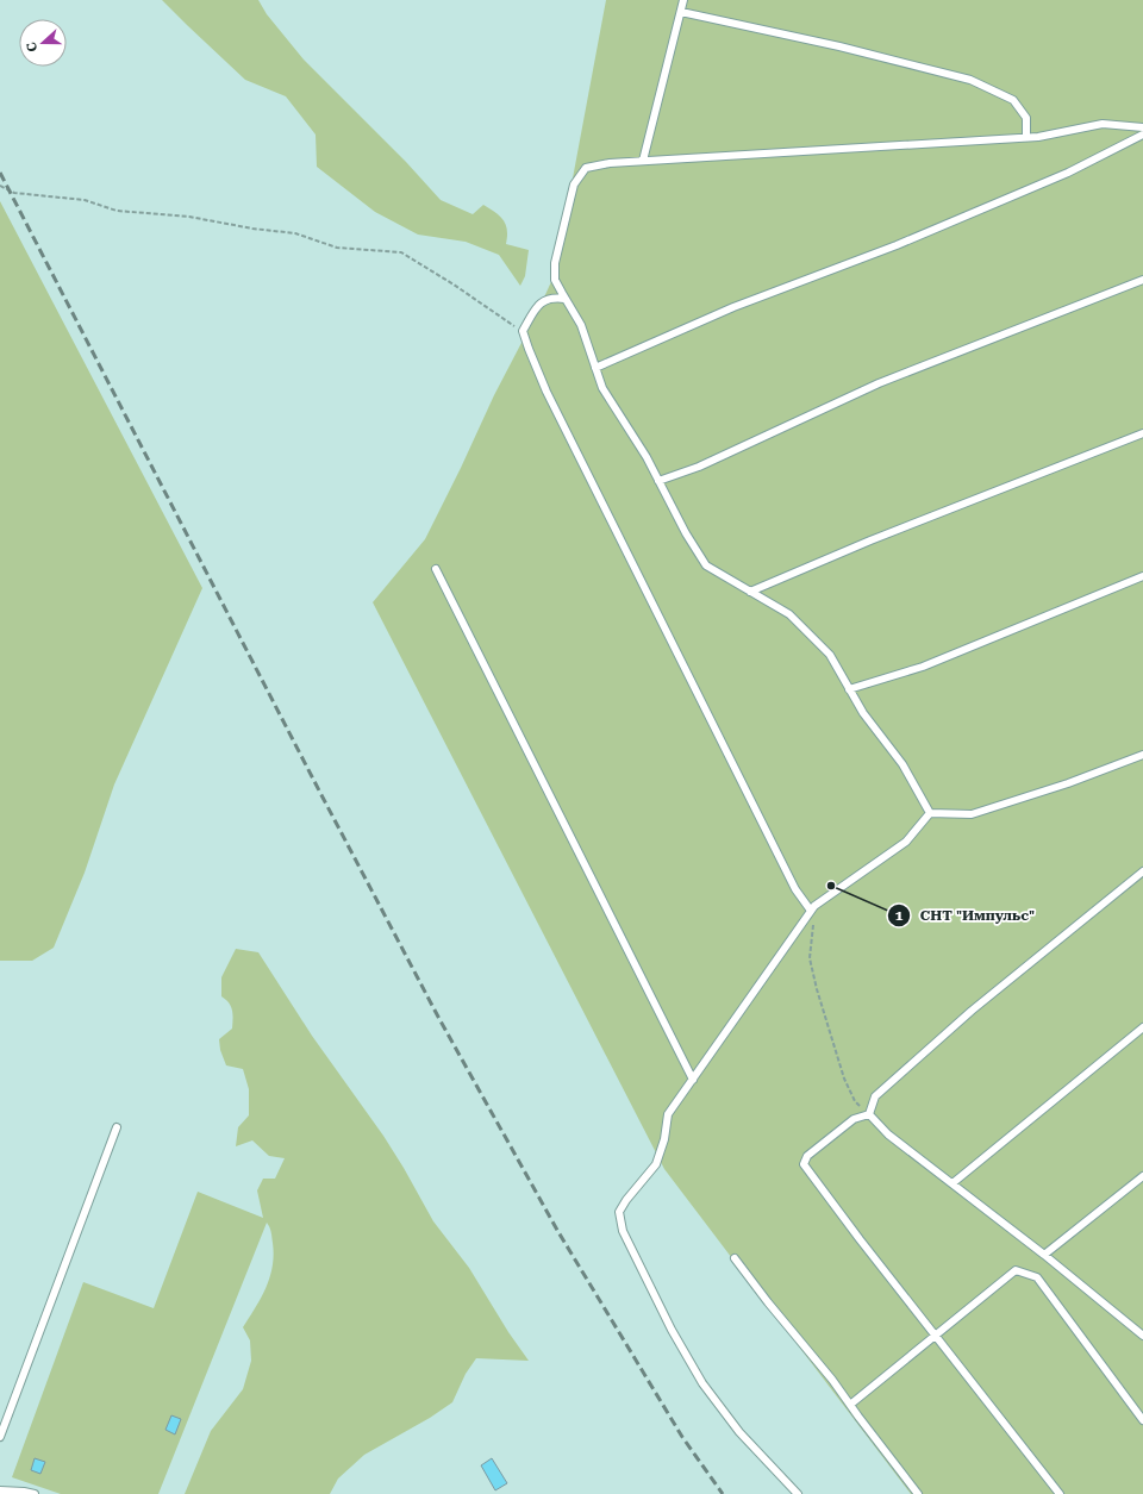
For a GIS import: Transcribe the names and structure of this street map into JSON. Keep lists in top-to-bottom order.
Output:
{
  "places": ["СНТ \"Импульс\""],
  "north": "left"
}
